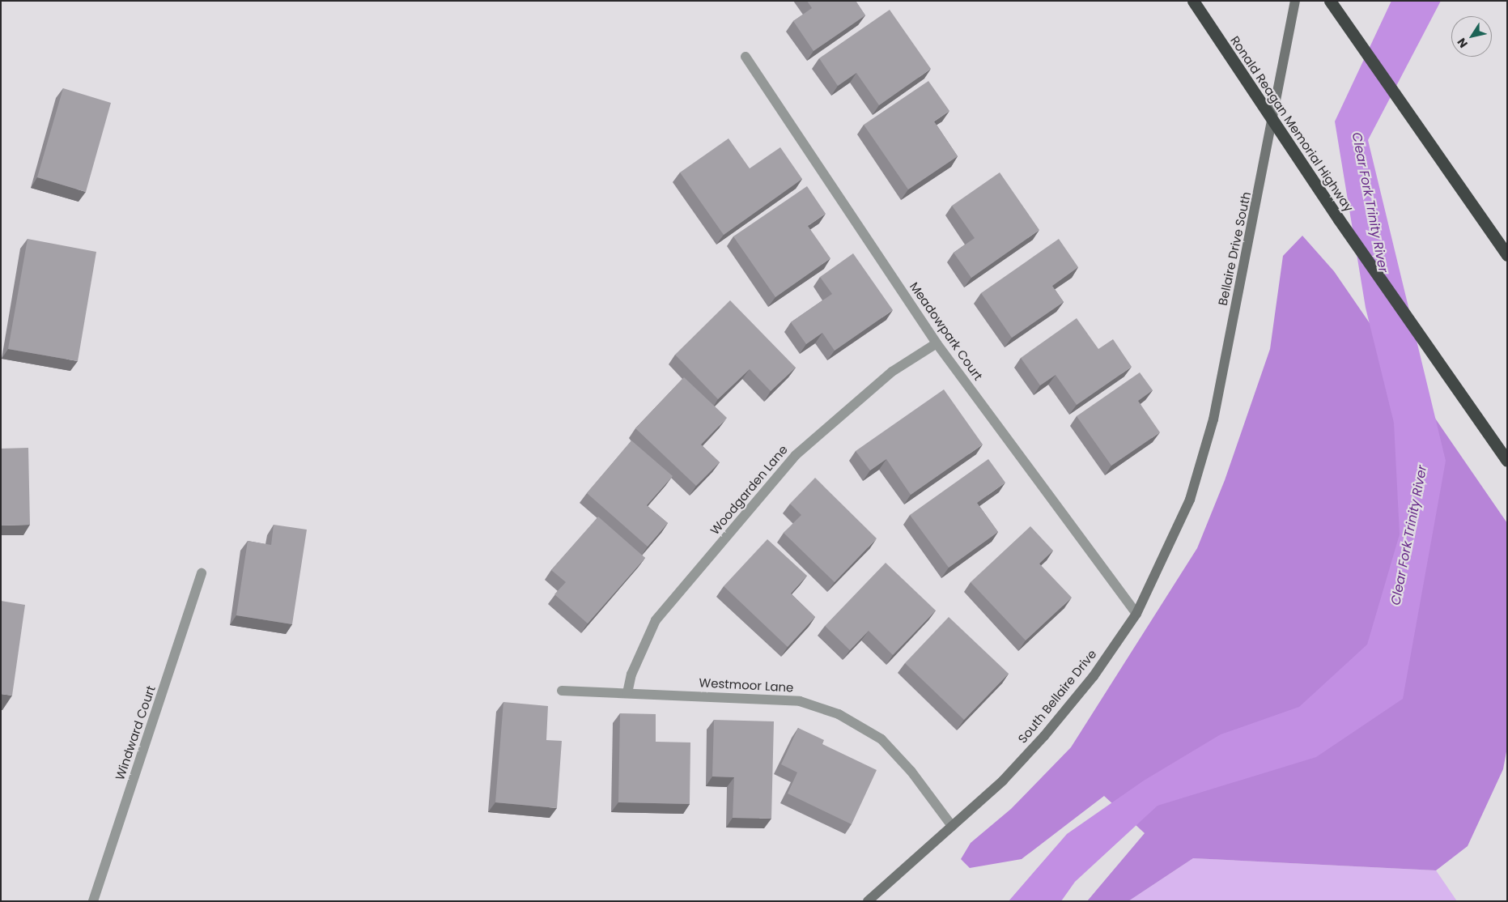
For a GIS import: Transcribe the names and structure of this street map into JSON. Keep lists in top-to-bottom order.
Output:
{
  "streets": {
    "highway": ["Ronald Reagan Memorial Highway"],
    "street": [
      "Bellaire Drive South",
      "Meadowpark Court",
      "Woodgarden Lane",
      "Westmoor Lane",
      "South Bellaire Drive",
      "Windward Court"
    ]
  },
  "crossings": [
    ["Bellaire Drive South", "South Bellaire Drive"],
    ["Meadowpark Court", "Woodgarden Lane"],
    ["Meadowpark Court", "South Bellaire Drive"],
    ["Woodgarden Lane", "Westmoor Lane"],
    ["Westmoor Lane", "South Bellaire Drive"]
  ],
  "water": ["Clear Fork Trinity River"],
  "north": "bottom left"
}
